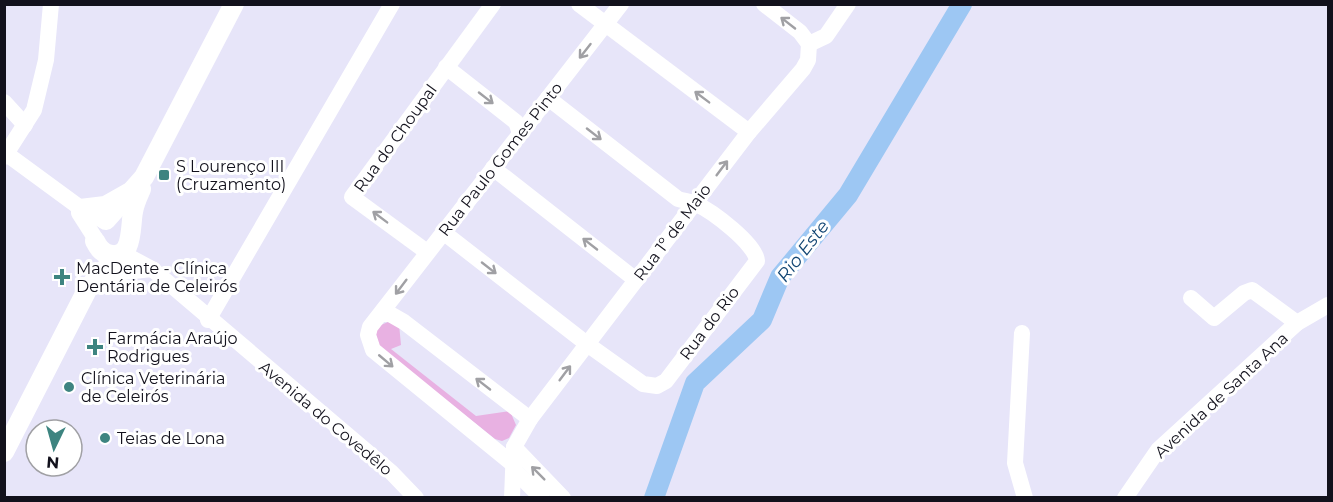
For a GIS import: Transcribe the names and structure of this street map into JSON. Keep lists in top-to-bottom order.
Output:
{
  "streets": {
    "street": [
      "Rua do Choupal",
      "Rua Paulo Gomes Pinto",
      "Rua 1º de Maio",
      "Rua do Rio",
      "Avenida de Santa Ana",
      "Avenida do Covedêlo"
    ]
  },
  "crossings": [
    ["Rua do Choupal", "Rua Paulo Gomes Pinto"],
    ["Rua 1º de Maio", "Rua do Rio"]
  ],
  "one_way": ["Rua 1º de Maio"],
  "water": ["Rio Este"],
  "places": {
    "transit": ["S Lourenço III (Cruzamento)"],
    "health": ["MacDente - Clínica Dentária de Celeirós", "Farmácia Araújo Rodrigues"],
    "other": ["Clínica Veterinária de Celeirós", "Teias de Lona"]
  },
  "north": "bottom"
}
